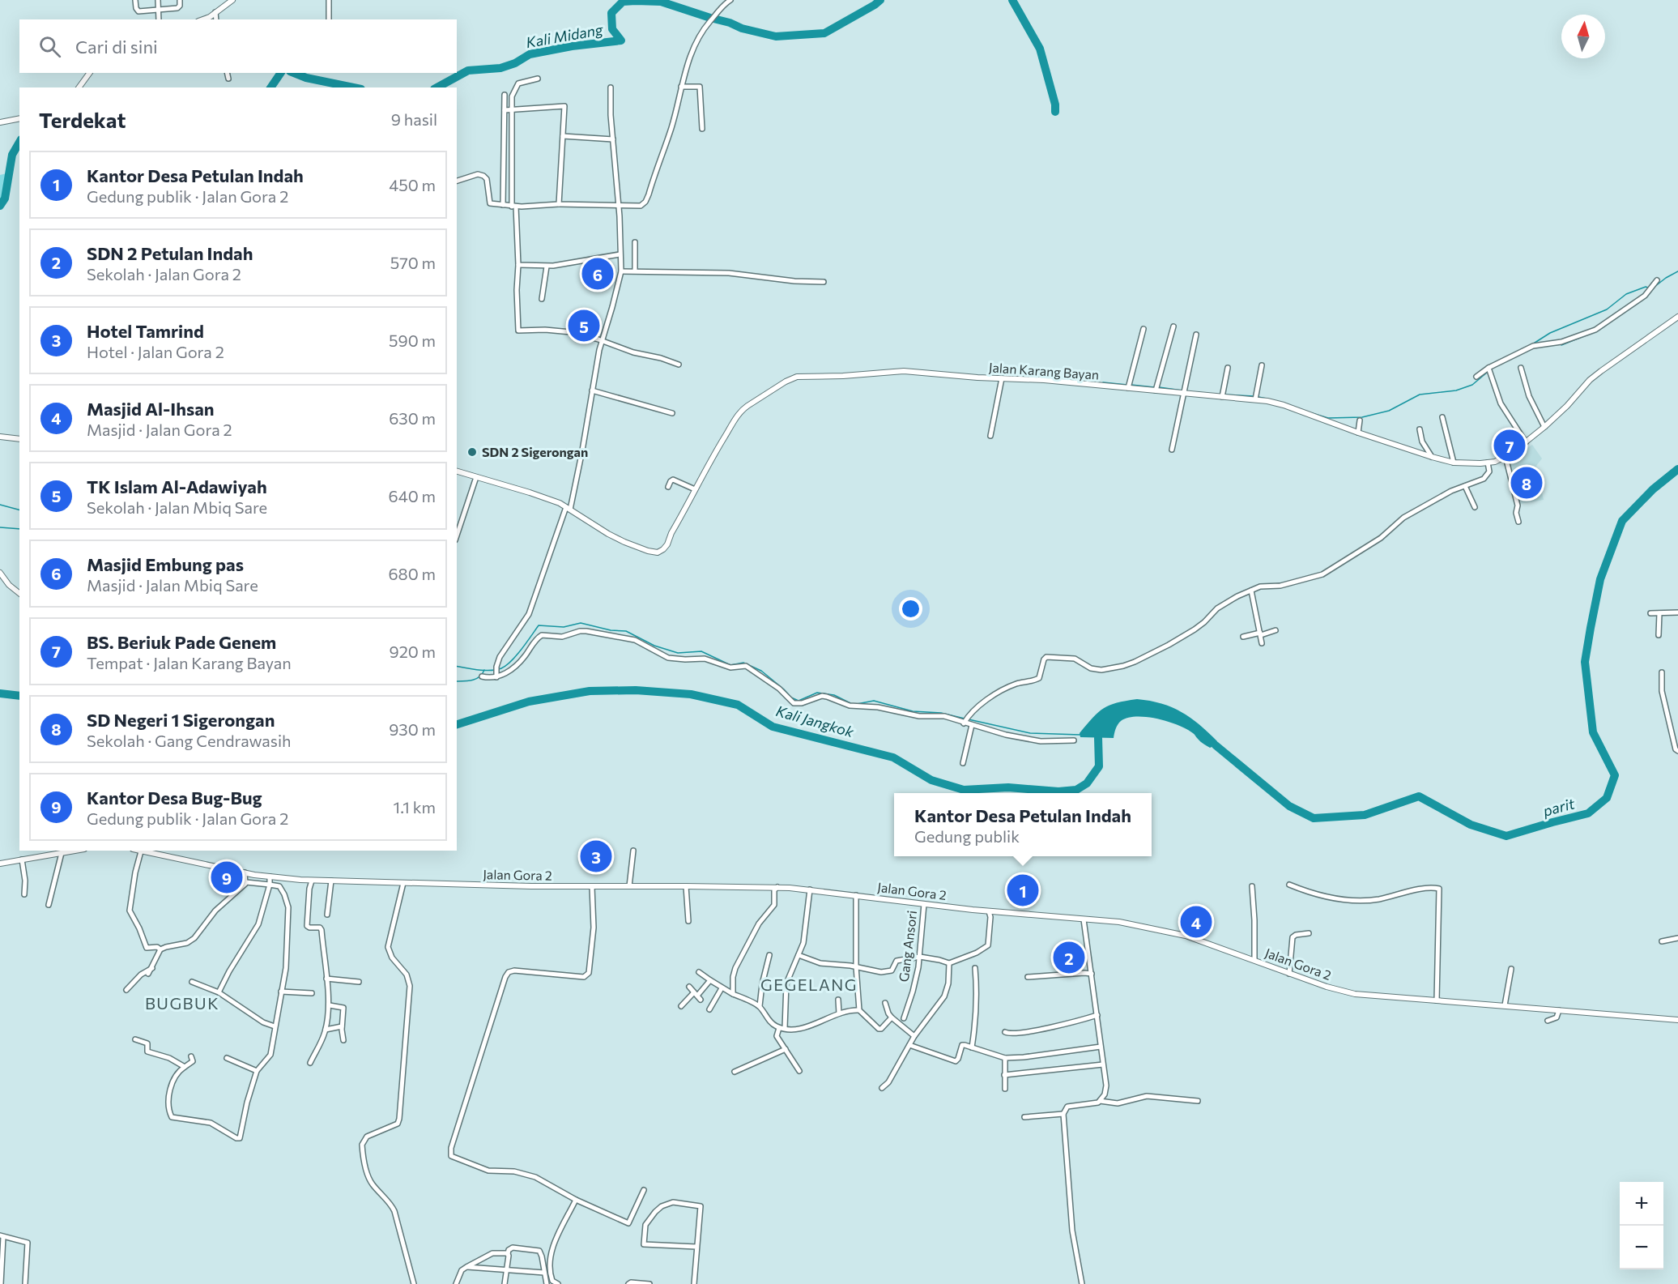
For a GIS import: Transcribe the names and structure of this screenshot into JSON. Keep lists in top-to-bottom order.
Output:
{
  "streets": {
    "street": ["Jalan Karang Bayan", "Jalan Gora 2", "Gang Ansori"]
  },
  "crossings": [
    ["Jalan Gora 2", "Gang Ansori"]
  ],
  "districts": ["GEGELANG", "BUGBUK"],
  "water": ["Kali Midang", "Kali Jangkok", "parit"],
  "places": ["SDN 2 Sigerongan"],
  "north": "top",
  "page": {
    "search": "Cari di sini",
    "heading": ["Terdekat", "9 hasil"],
    "list": [
      {
        "mark": "1",
        "name": "Kantor Desa Petulan Indah",
        "note": "Gedung publik · Jalan Gora 2",
        "value": "450 m"
      },
      {
        "mark": "2",
        "name": "SDN 2 Petulan Indah",
        "note": "Sekolah · Jalan Gora 2",
        "value": "570 m"
      },
      {
        "mark": "3",
        "name": "Hotel Tamrind",
        "note": "Hotel · Jalan Gora 2",
        "value": "590 m"
      },
      {
        "mark": "4",
        "name": "Masjid Al-Ihsan",
        "note": "Masjid · Jalan Gora 2",
        "value": "630 m"
      },
      {
        "mark": "5",
        "name": "TK Islam Al-Adawiyah",
        "note": "Sekolah · Jalan Mbiq Sare",
        "value": "640 m"
      },
      {
        "mark": "6",
        "name": "Masjid Embung pas",
        "note": "Masjid · Jalan Mbiq Sare",
        "value": "680 m"
      },
      {
        "mark": "7",
        "name": "BS. Beriuk Pade Genem",
        "note": "Tempat · Jalan Karang Bayan",
        "value": "920 m"
      },
      {
        "mark": "8",
        "name": "SD Negeri 1 Sigerongan",
        "note": "Sekolah · Gang Cendrawasih",
        "value": "930 m"
      },
      {
        "mark": "9",
        "name": "Kantor Desa Bug-Bug",
        "note": "Gedung publik · Jalan Gora 2",
        "value": "1.1 km"
      }
    ],
    "pins": [
      "6",
      "5",
      "7",
      "8",
      "3",
      "9",
      "1",
      "4",
      "2"
    ],
    "popup": ["Kantor Desa Petulan Indah", "Gedung publik"],
    "map_buttons": ["+", "−"]
  }
}
